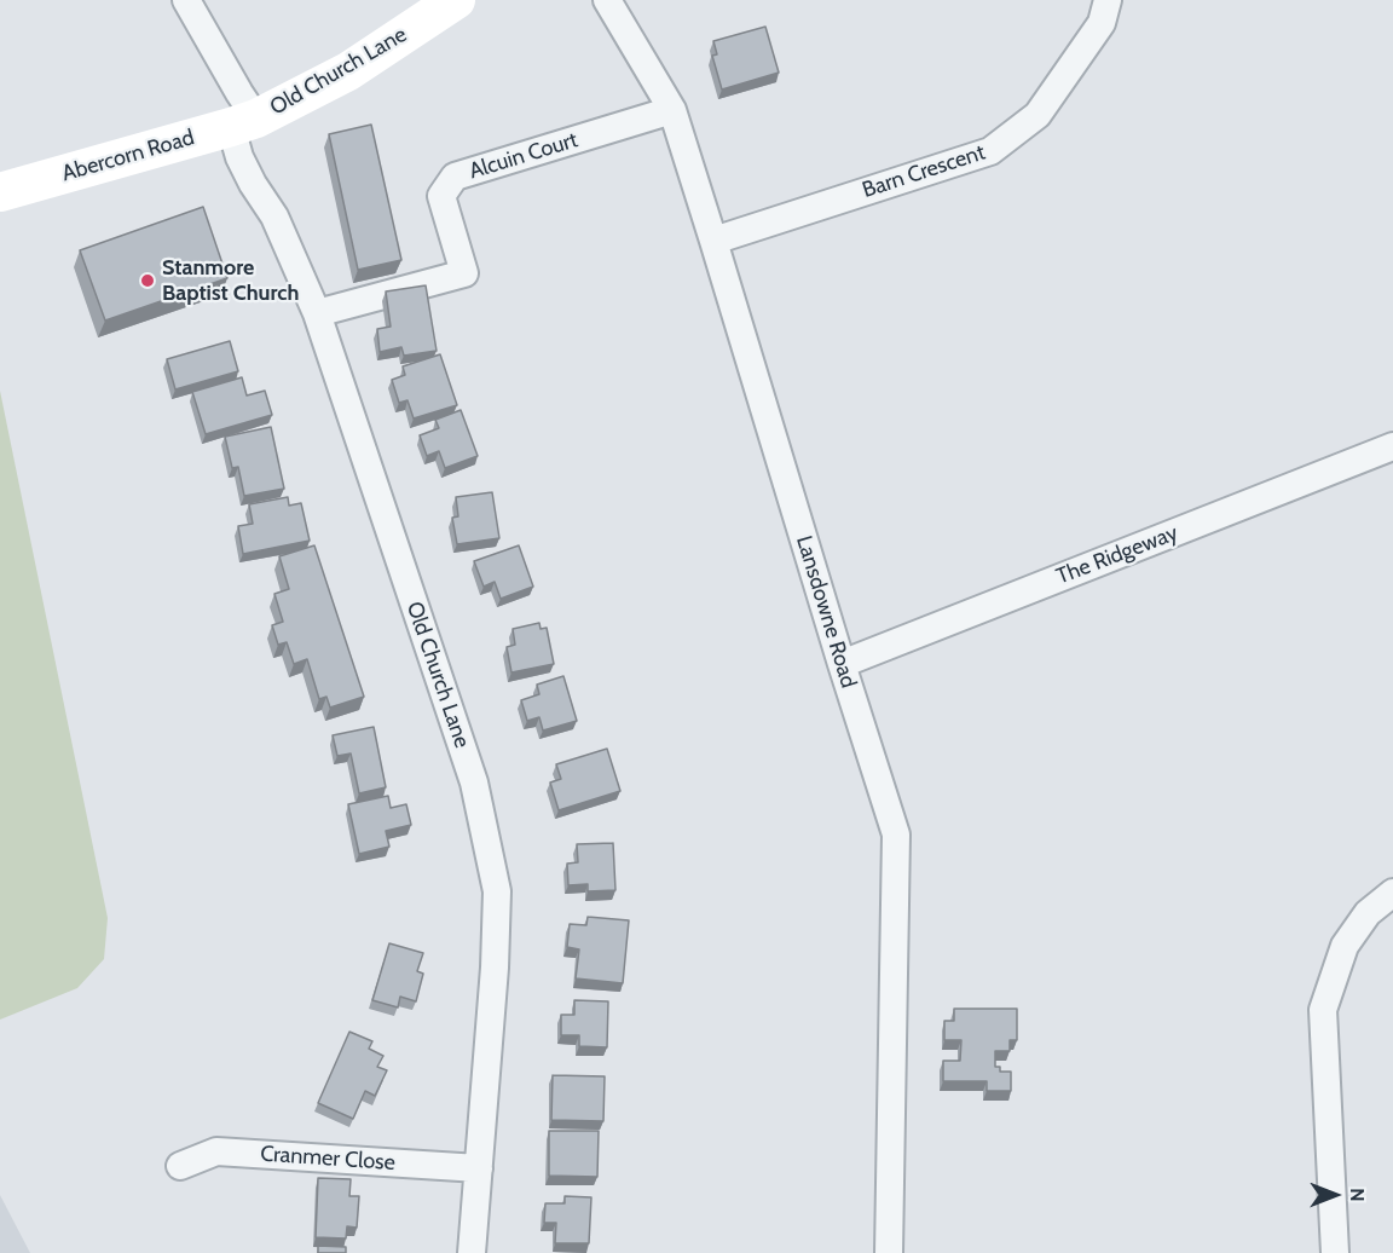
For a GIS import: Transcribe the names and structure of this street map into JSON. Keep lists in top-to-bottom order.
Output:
{
  "streets": {
    "street": [
      "Old Church Lane",
      "Abercorn Road",
      "Alcuin Court",
      "Barn Crescent",
      "The Ridgeway",
      "Lansdowne Road",
      "Cranmer Close"
    ]
  },
  "crossings": [
    ["Old Church Lane", "Abercorn Road"],
    ["Old Church Lane", "Alcuin Court"],
    ["Old Church Lane", "Cranmer Close"],
    ["Alcuin Court", "Lansdowne Road"],
    ["Barn Crescent", "Lansdowne Road"],
    ["The Ridgeway", "Lansdowne Road"]
  ],
  "places": ["Stanmore Baptist Church"],
  "north": "right"
}
